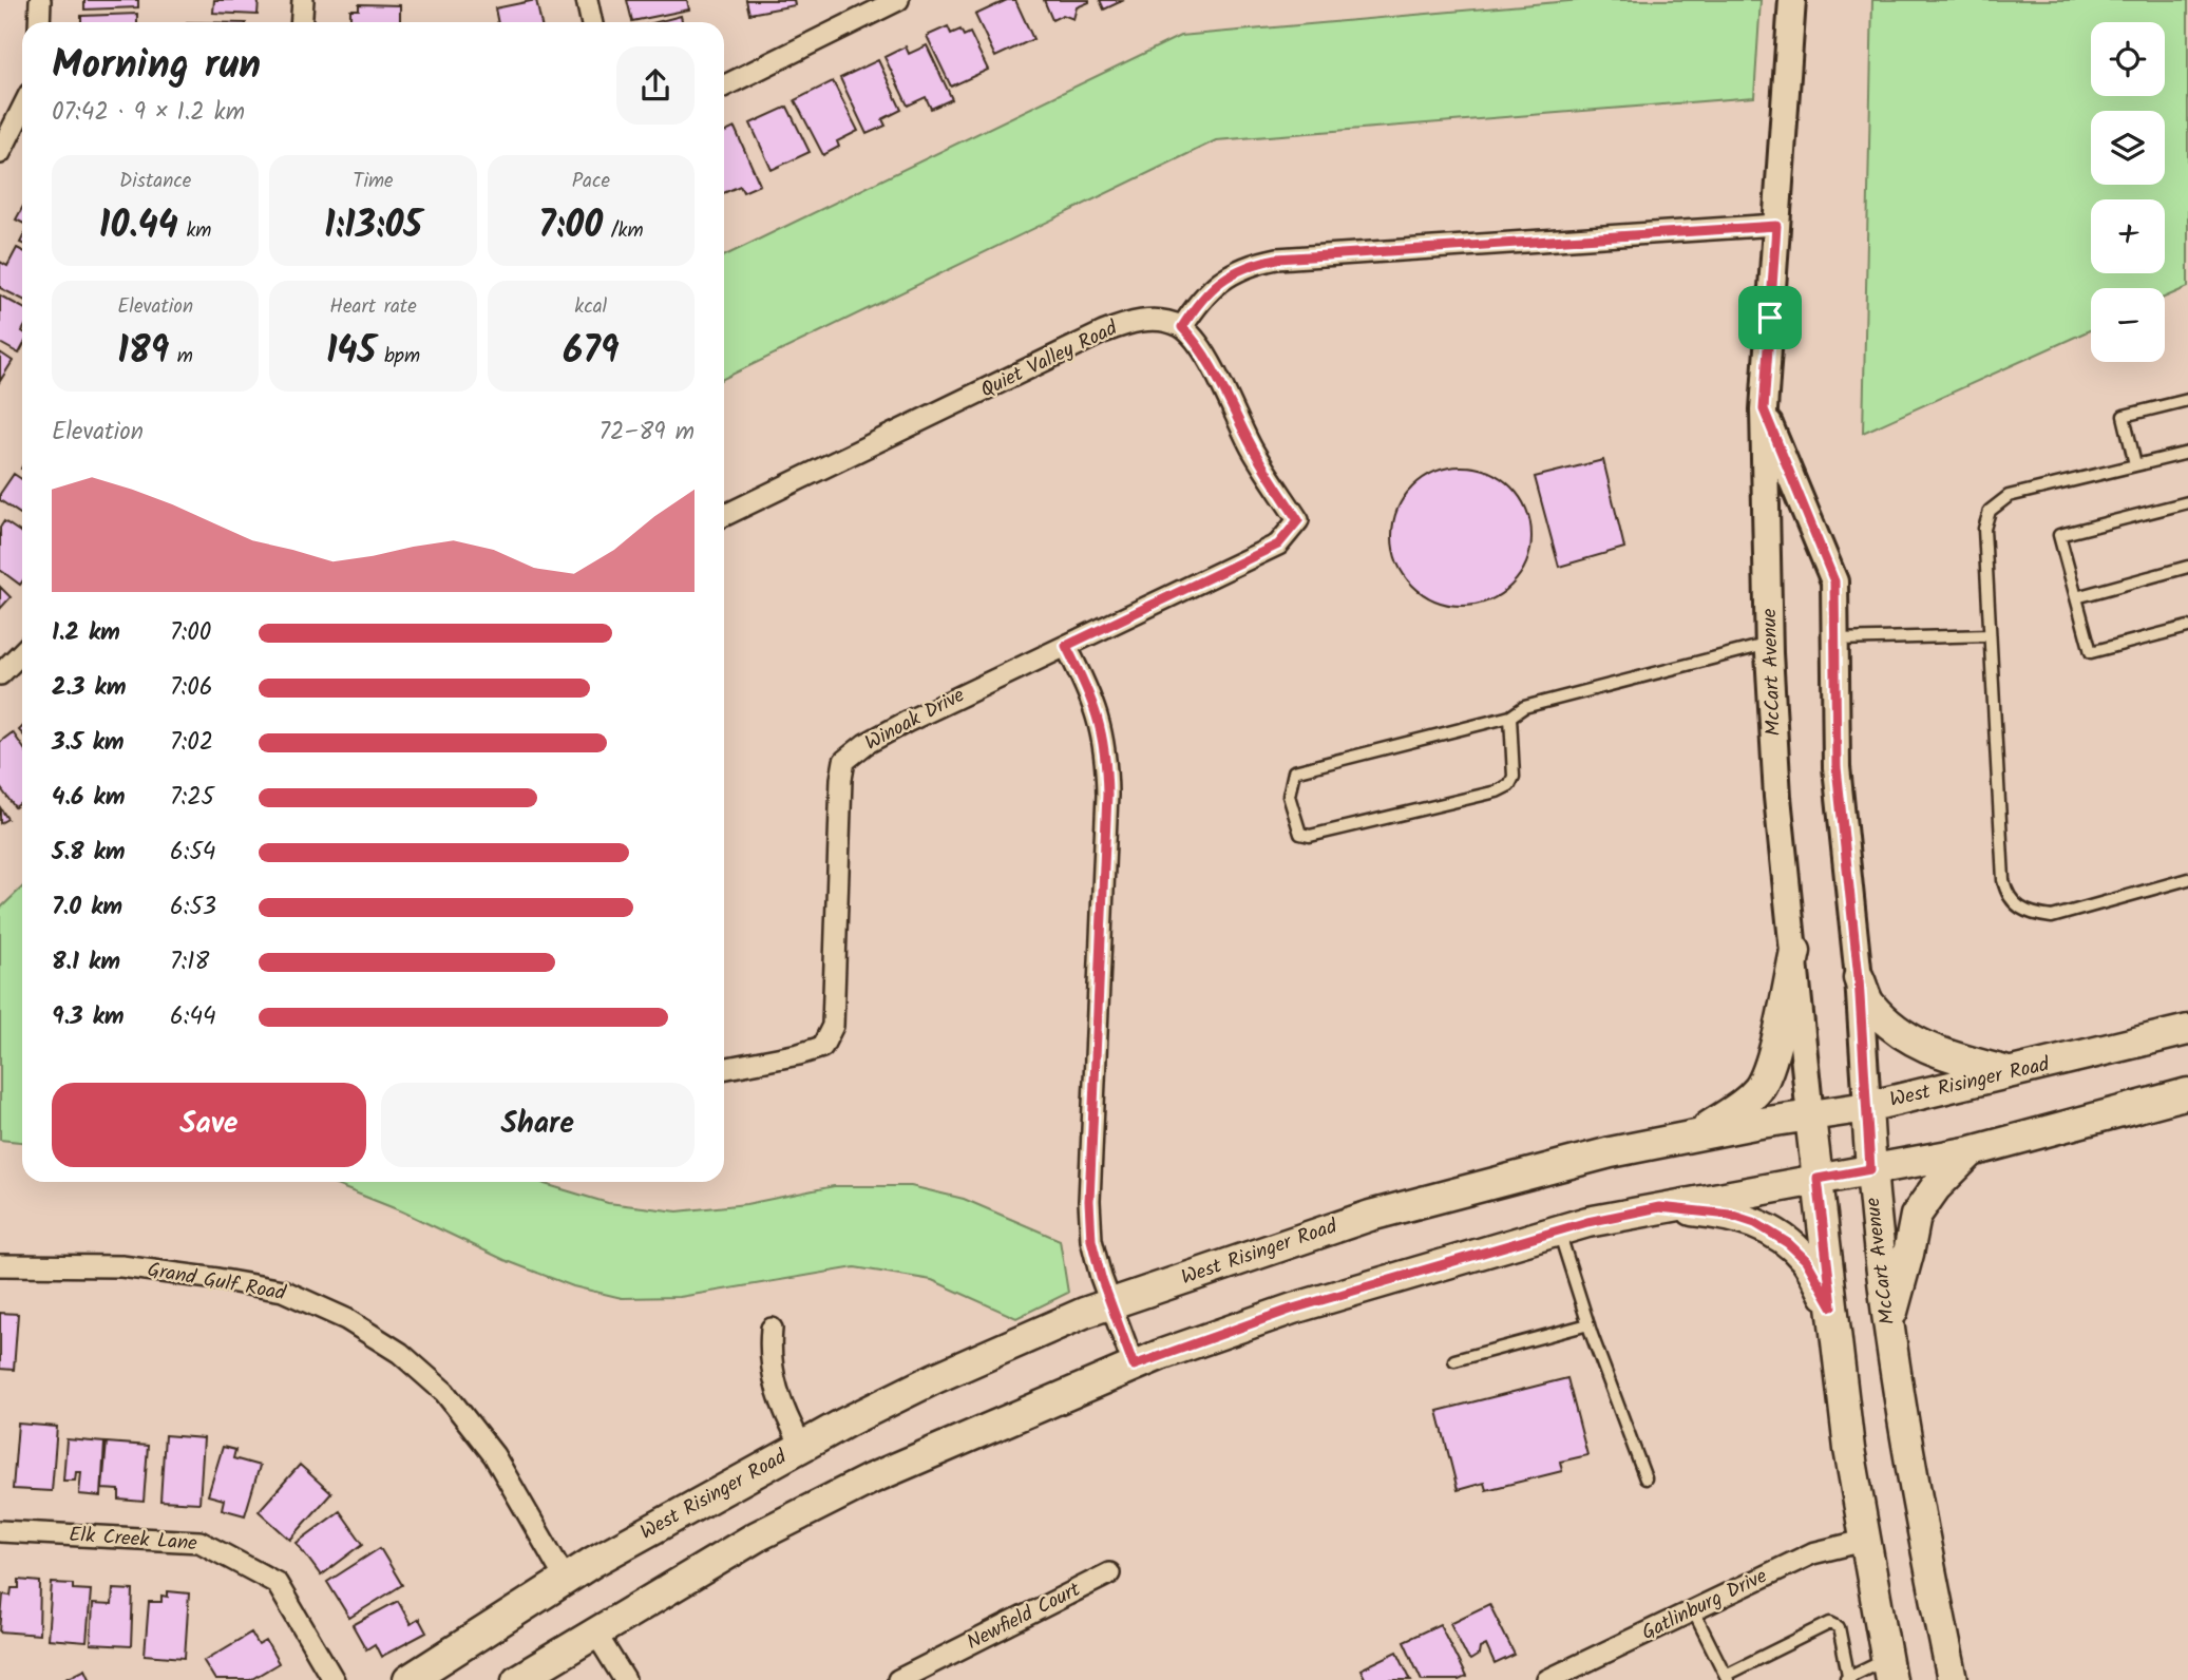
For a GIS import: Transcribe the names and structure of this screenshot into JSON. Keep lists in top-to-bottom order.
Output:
{
  "streets": {
    "main road": ["McCart Avenue", "West Risinger Road"],
    "street": [
      "Quiet Valley Road",
      "Winoak Drive",
      "Grand Gulf Road",
      "Elk Creek Lane",
      "Gatlinburg Drive",
      "Newfield Court"
    ]
  },
  "crossings": [
    ["Quiet Valley Road", "Winoak Drive"],
    ["McCart Avenue", "West Risinger Road"],
    ["McCart Avenue", "Gatlinburg Drive"],
    ["West Risinger Road", "Grand Gulf Road"]
  ],
  "page": {
    "map_buttons": ["+", "−"],
    "heading": ["Morning run", "07:42 · 9 × 1.2 km"],
    "stats": [
      ["Distance", "10.44 km"],
      ["Time", "1:13:05"],
      ["Pace", "7:00 /km"],
      ["Elevation", "189 m"],
      ["Heart rate", "145 bpm"],
      ["kcal", "679"]
    ],
    "chart": ["Elevation", "72–89 m"],
    "list": [
      {
        "name": "1.2 km",
        "note": "7:00"
      },
      {
        "name": "2.3 km",
        "note": "7:06"
      },
      {
        "name": "3.5 km",
        "note": "7:02"
      },
      {
        "name": "4.6 km",
        "note": "7:25"
      },
      {
        "name": "5.8 km",
        "note": "6:54"
      },
      {
        "name": "7.0 km",
        "note": "6:53"
      },
      {
        "name": "8.1 km",
        "note": "7:18"
      },
      {
        "name": "9.3 km",
        "note": "6:44"
      }
    ],
    "buttons": ["Save", "Share"]
  }
}
